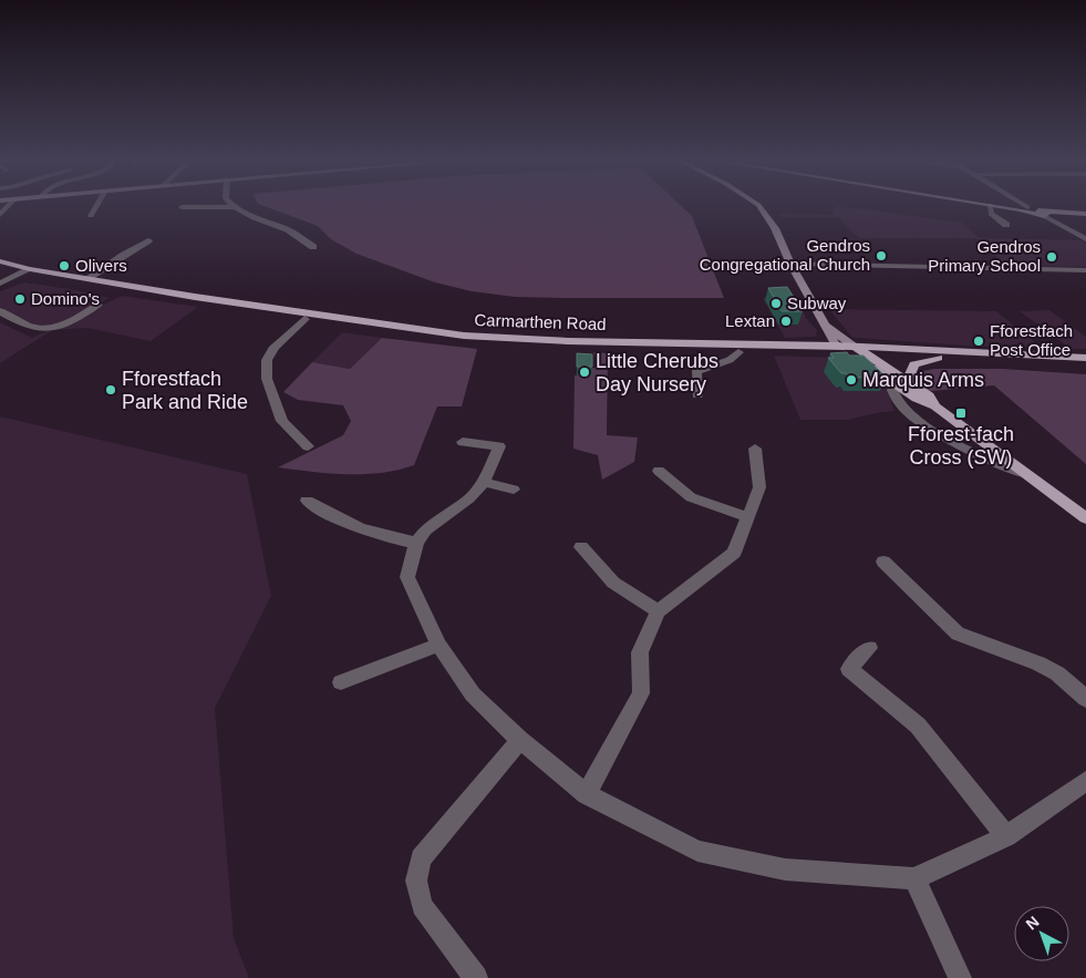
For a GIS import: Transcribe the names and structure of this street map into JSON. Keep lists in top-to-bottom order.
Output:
{
  "streets": {
    "main road": ["Carmarthen Road"]
  },
  "places": {
    "other": [
      "Gendros Congregational Church",
      "Gendros Primary School",
      "Olivers",
      "Domino's",
      "Subway",
      "Lextan",
      "Fforestfach Post Office",
      "Little Cherubs Day Nursery",
      "Marquis Arms",
      "Fforestfach Park and Ride"
    ],
    "transit": ["Fforest-fach Cross (SW)"]
  },
  "north": "top left"
}
